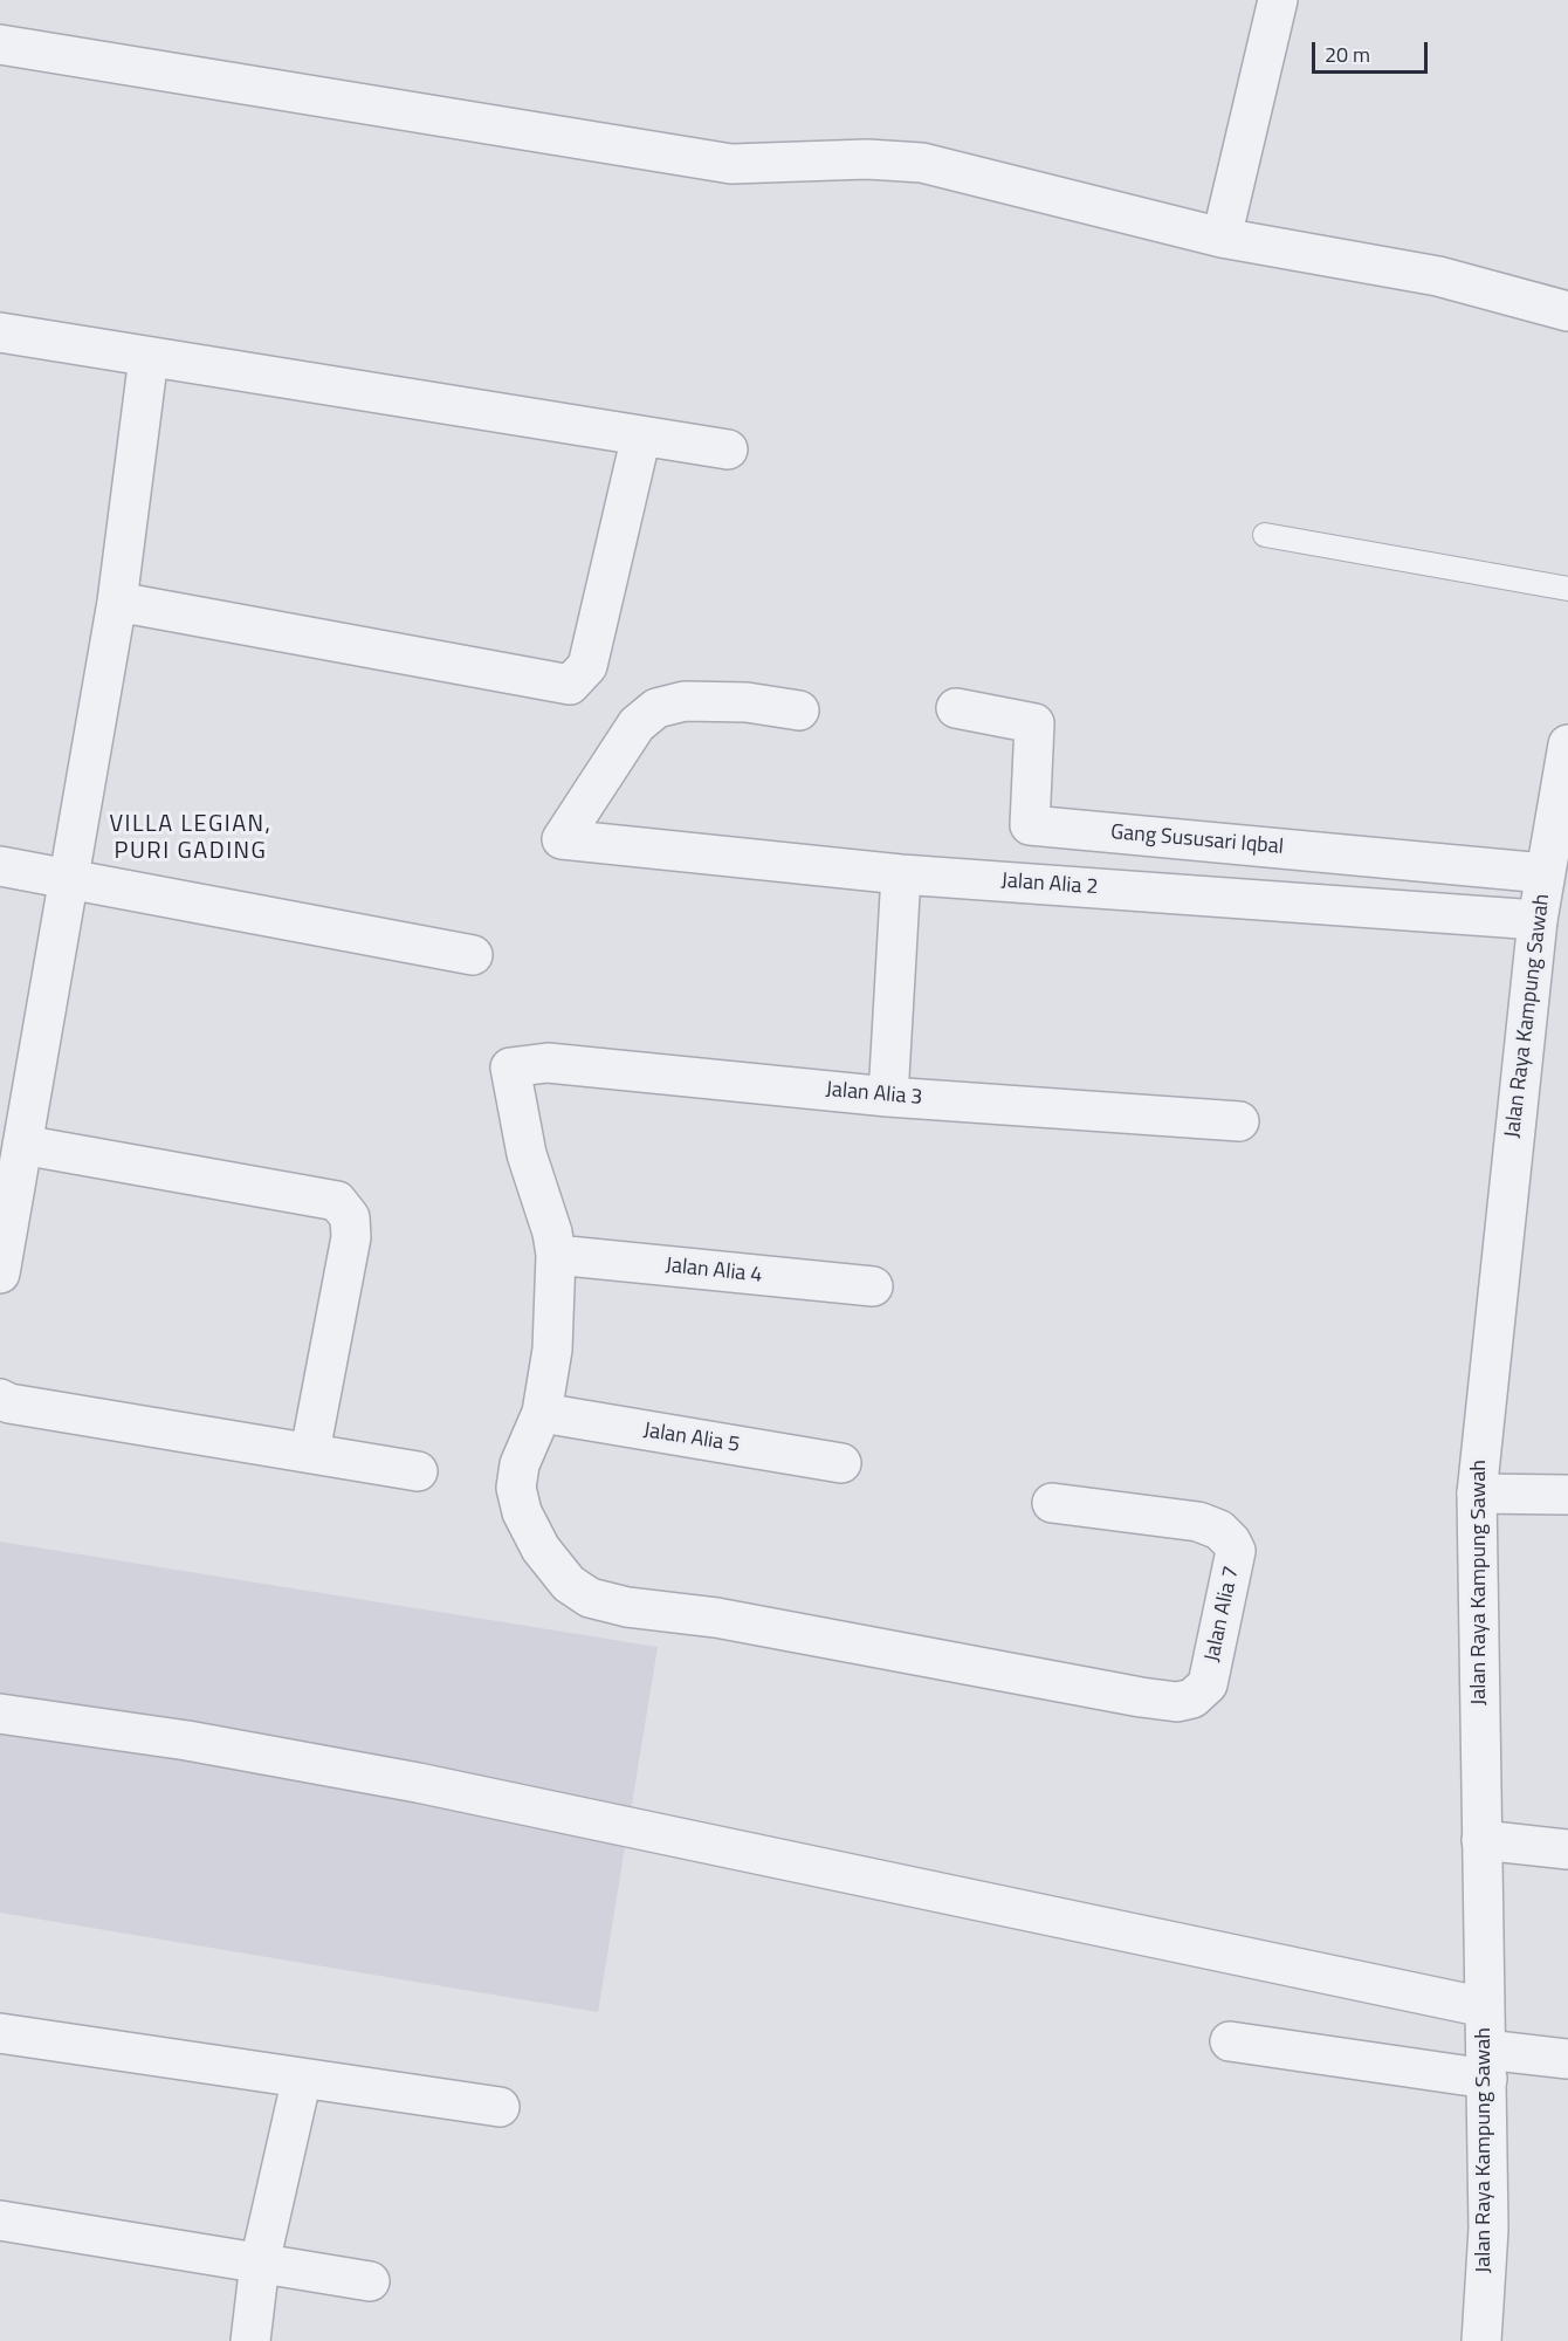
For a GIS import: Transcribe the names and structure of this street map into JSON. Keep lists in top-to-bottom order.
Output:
{
  "streets": {
    "street": [
      "Gang Sususari Iqbal",
      "Jalan Alia 2",
      "Jalan Raya Kampung Sawah",
      "Jalan Alia 3",
      "Jalan Alia 4",
      "Jalan Alia 5",
      "Jalan Alia 7"
    ]
  },
  "crossings": [
    ["Gang Sususari Iqbal", "Jalan Raya Kampung Sawah"],
    ["Jalan Alia 2", "Jalan Raya Kampung Sawah"],
    ["Jalan Alia 3", "Jalan Alia 4"],
    ["Jalan Alia 5", "Jalan Alia 7"]
  ],
  "districts": ["VILLA LEGIAN, PURI GADING"],
  "scale_bar": "20 m"
}
